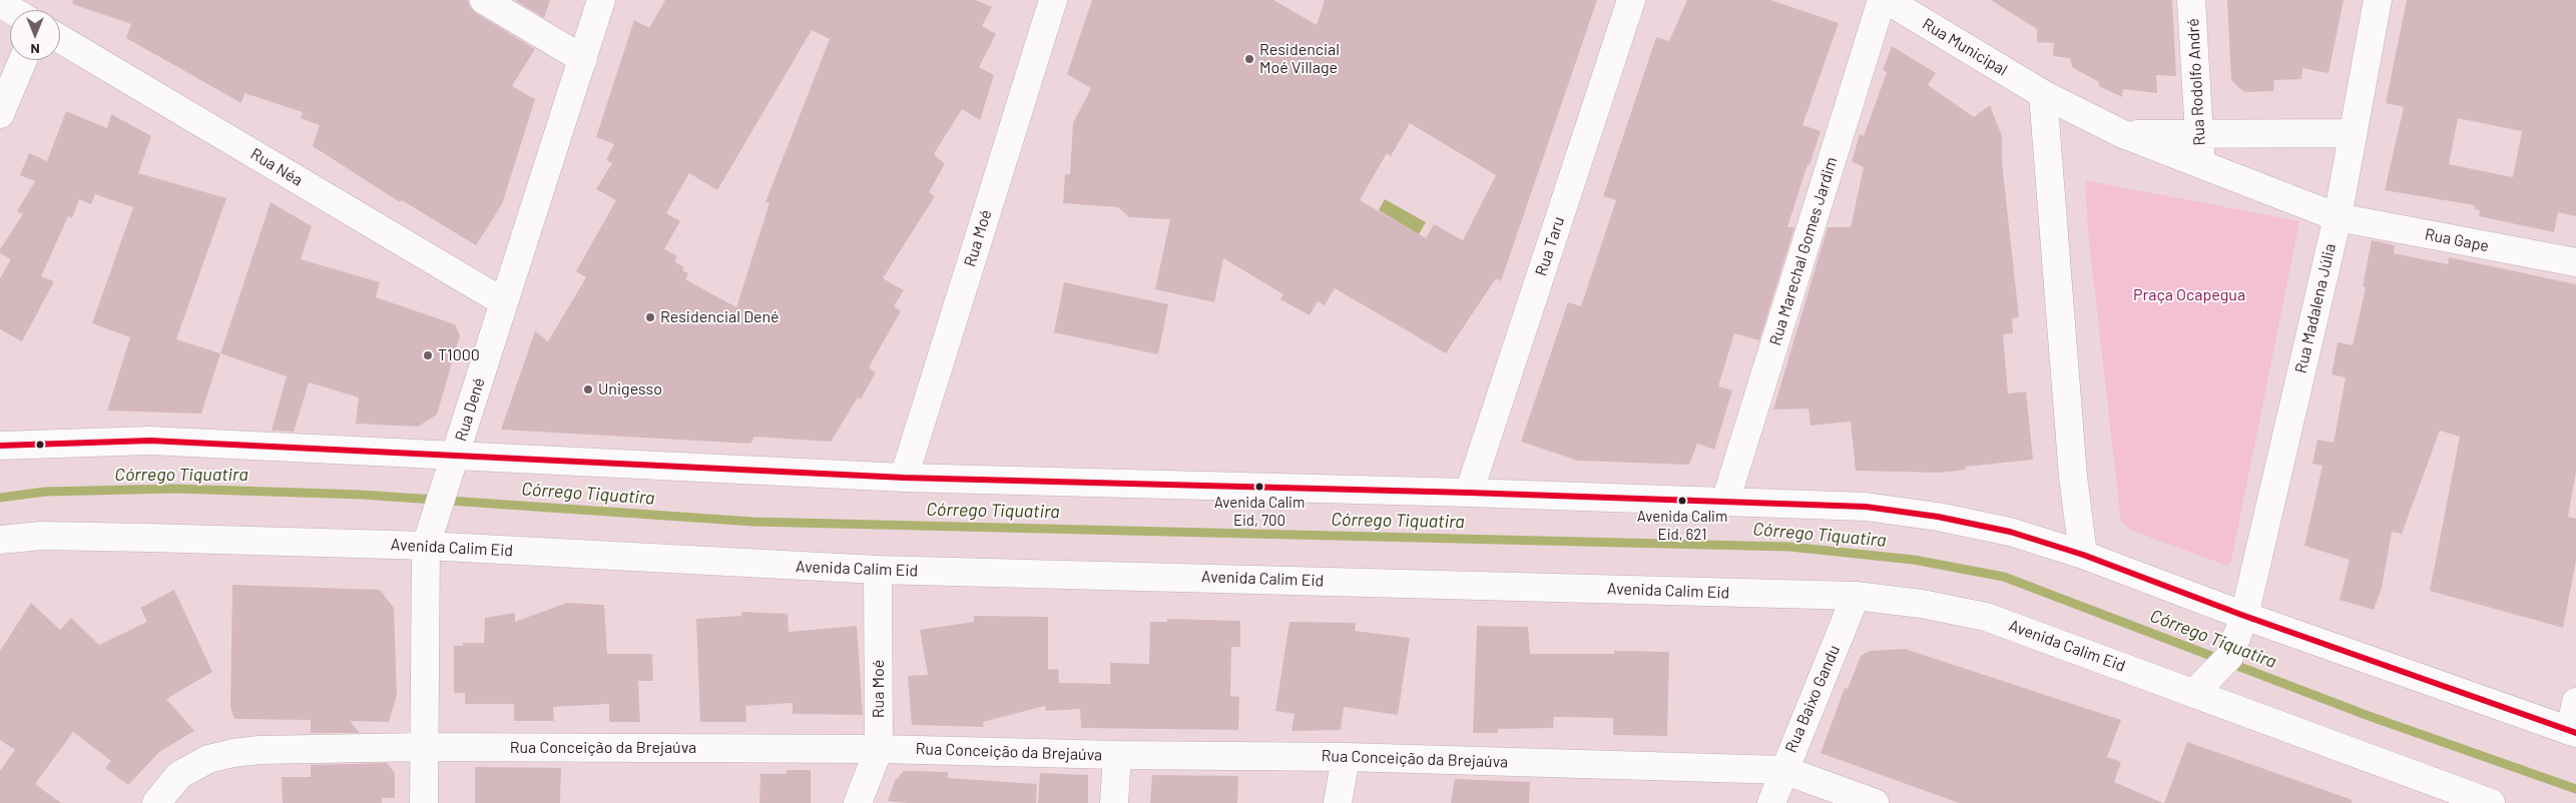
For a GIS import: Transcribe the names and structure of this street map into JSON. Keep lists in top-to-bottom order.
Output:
{
  "streets": {
    "street": [
      "Rua Municipal",
      "Rua Rodolfo André",
      "Rua Néa",
      "Rua Moé",
      "Rua Gape",
      "Rua Taru",
      "Rua Marechal Gomes Jardim",
      "Rua Madalena Júlia",
      "Rua Dené",
      "Avenida Calim Eid",
      "Rua Baixo Gandu",
      "Rua Conceição da Brejaúva"
    ]
  },
  "crossings": [
    ["Rua Néa", "Rua Dené"],
    ["Rua Moé", "Avenida Calim Eid"],
    ["Rua Moé", "Rua Conceição da Brejaúva"],
    ["Rua Gape", "Rua Madalena Júlia"],
    ["Rua Madalena Júlia", "Avenida Calim Eid"],
    ["Rua Dené", "Avenida Calim Eid"],
    ["Rua Dené", "Rua Conceição da Brejaúva"],
    ["Avenida Calim Eid", "Rua Baixo Gandu"],
    ["Rua Baixo Gandu", "Rua Conceição da Brejaúva"]
  ],
  "water": ["Córrego Tiquatira"],
  "parks": ["Praça Ocapegua"],
  "places": [
    "Residencial Moé Village",
    "Residencial Dené",
    "T1000",
    "Unigesso",
    "Avenida Calim Eid, 700",
    "Avenida Calim Eid, 621"
  ],
  "north": "bottom"
}
